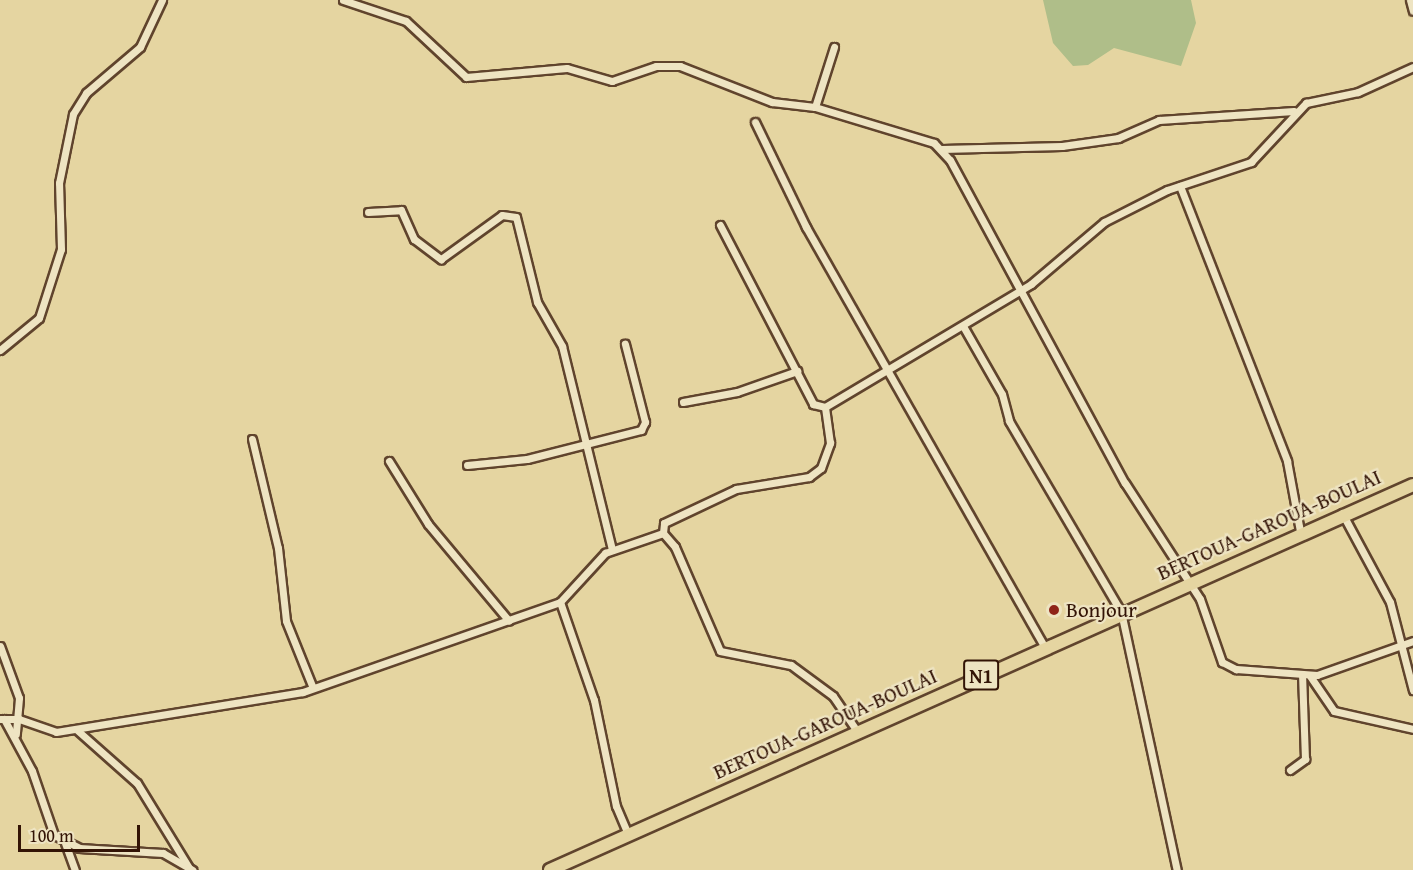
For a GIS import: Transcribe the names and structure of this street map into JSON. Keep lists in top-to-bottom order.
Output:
{
  "streets": {
    "highway": ["BERTOUA-GAROUA-BOULAI", "N1"]
  },
  "places": ["Bonjour"],
  "scale_bar": "100 m"
}
